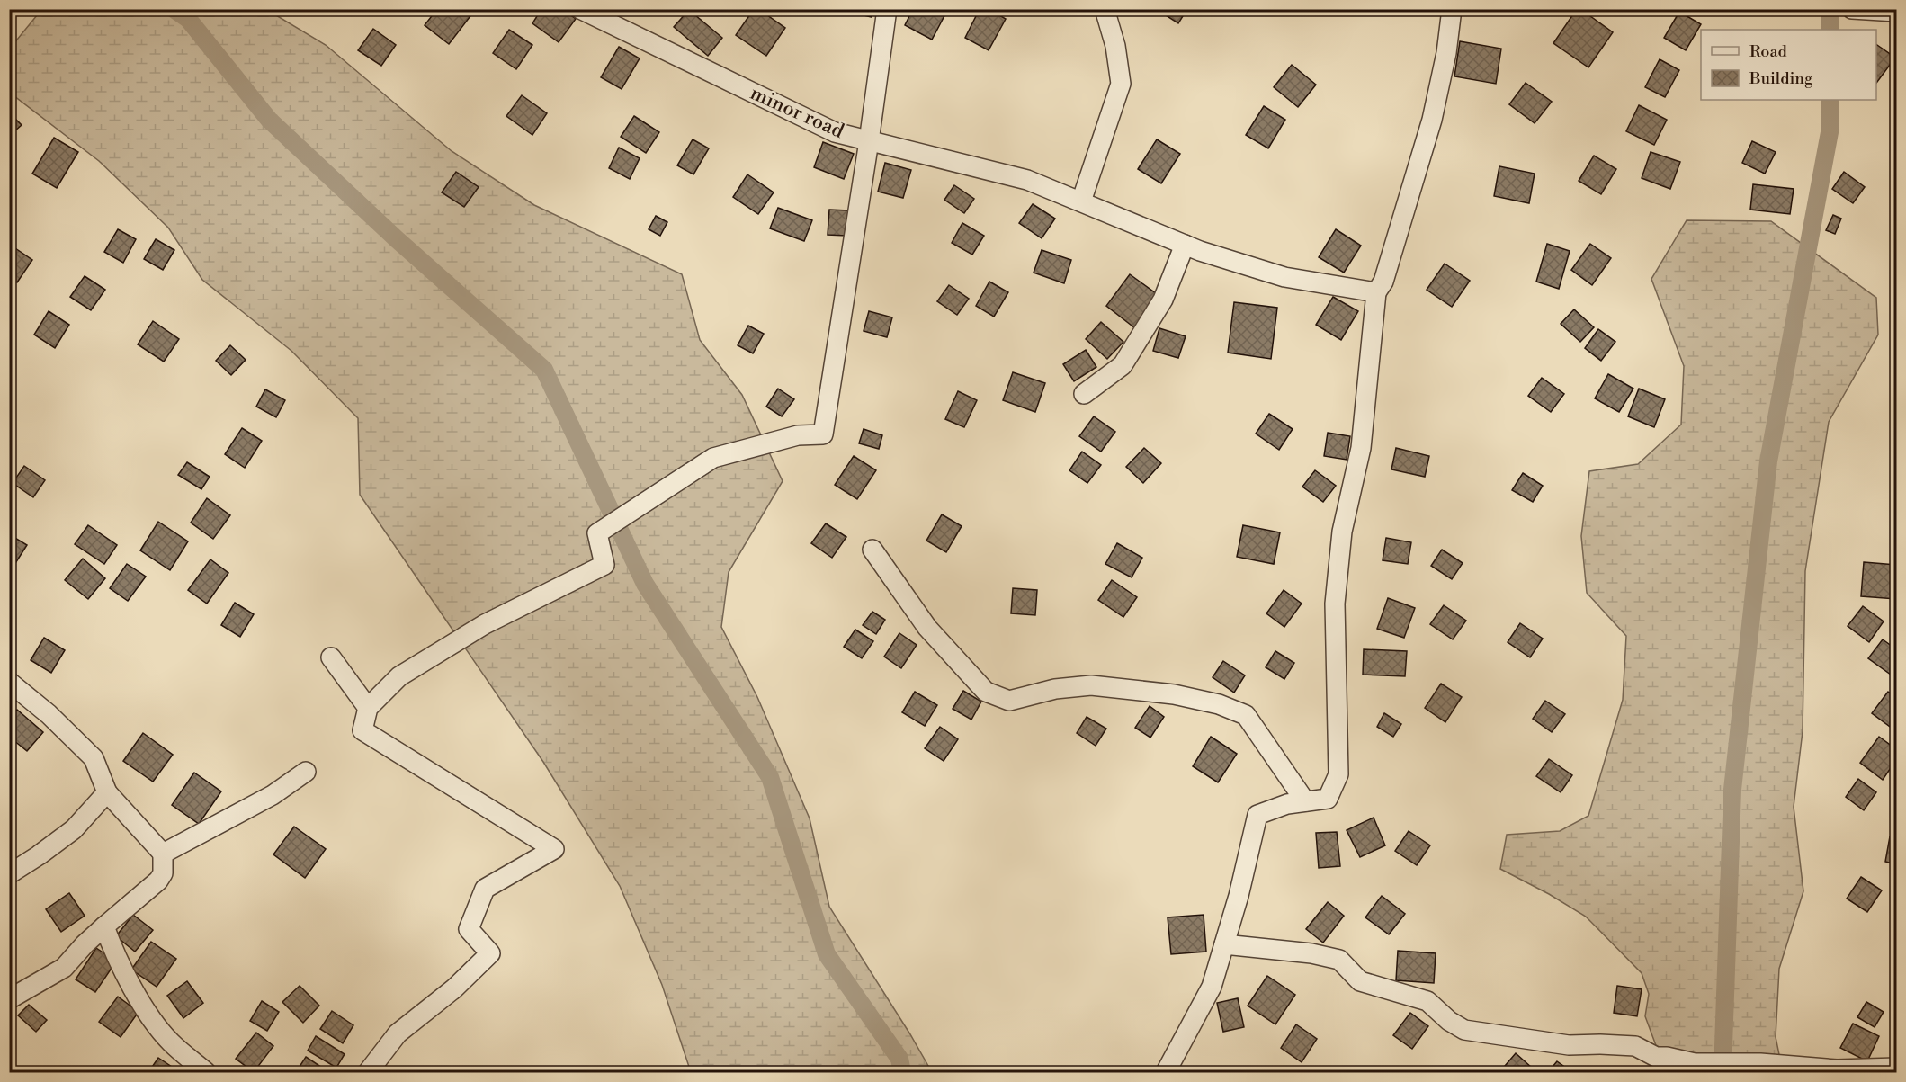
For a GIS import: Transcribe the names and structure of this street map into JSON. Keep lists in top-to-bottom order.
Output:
{
  "streets": {
    "street": ["minor road"]
  },
  "legend": ["Road", "Building"]
}
